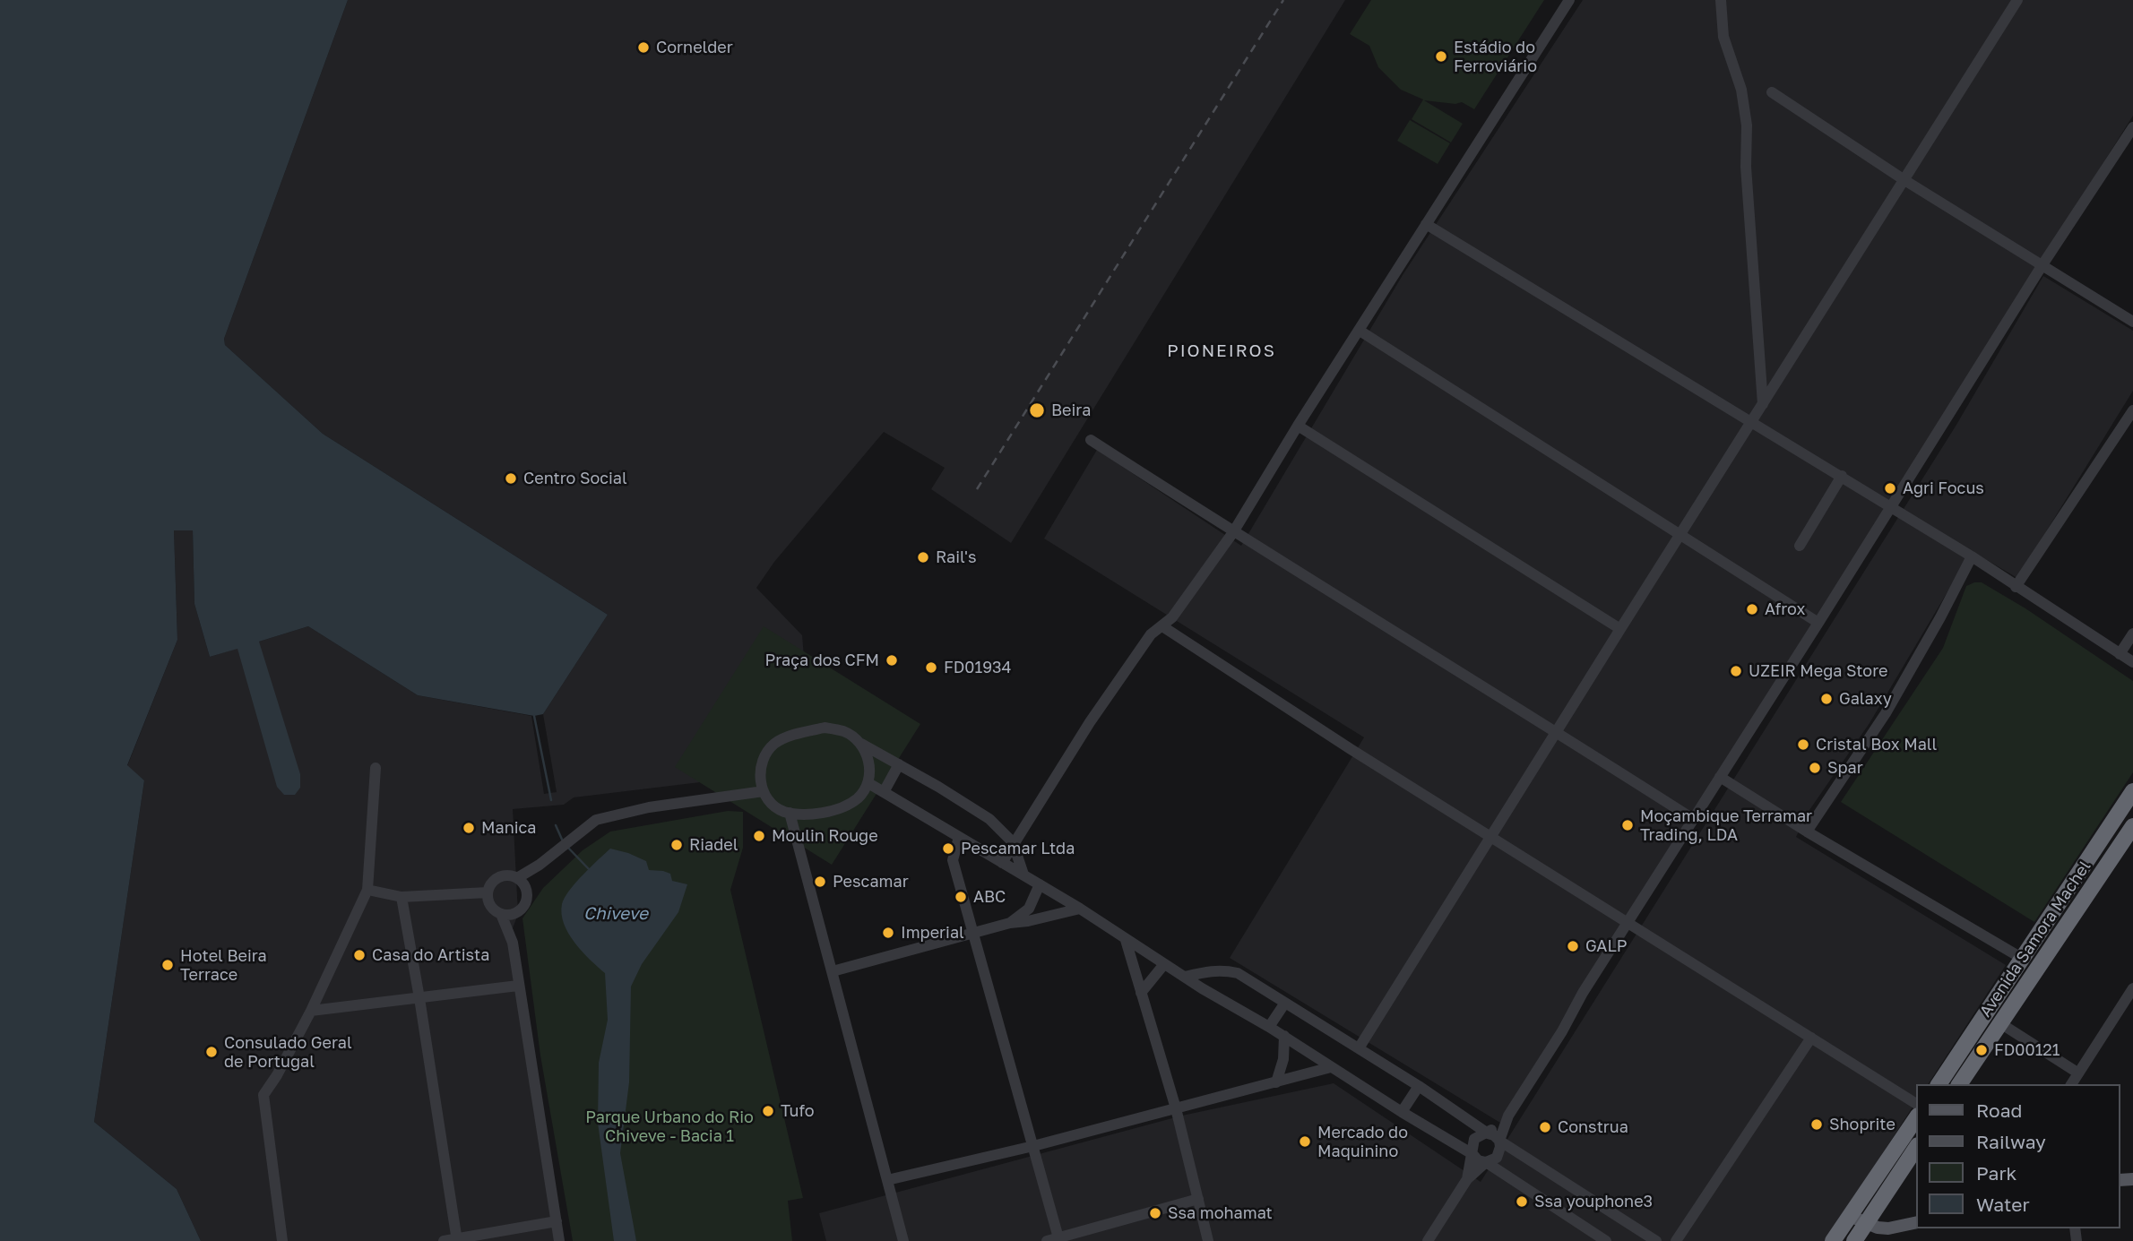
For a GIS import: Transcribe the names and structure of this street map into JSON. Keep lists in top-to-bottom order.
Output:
{
  "streets": {
    "highway": ["Avenida Samora Machel"]
  },
  "districts": ["PIONEIROS"],
  "water": ["Chiveve"],
  "parks": ["Parque Urbano do Rio Chiveve - Bacia 1"],
  "places": [
    "Cornelder",
    "Estádio do Ferroviário",
    "Beira",
    "Centro Social",
    "Agri Focus",
    "Rail's",
    "Afrox",
    "Praça dos CFM",
    "FD01934",
    "UZEIR Mega Store",
    "Galaxy",
    "Cristal Box Mall",
    "Spar",
    "Moçambique Terramar Trading, LDA",
    "Manica",
    "Moulin Rouge",
    "Riadel",
    "Pescamar Ltda",
    "Pescamar",
    "ABC",
    "Imperial",
    "GALP",
    "Casa do Artista",
    "Hotel Beira Terrace",
    "FD00121",
    "Consulado Geral de Portugal",
    "Tufo",
    "Shoprite",
    "Construa",
    "Mercado do Maquinino",
    "Ssa youphone3",
    "Ssa mohamat"
  ],
  "legend": [
    "Road",
    "Railway",
    "Park",
    "Water"
  ]
}
